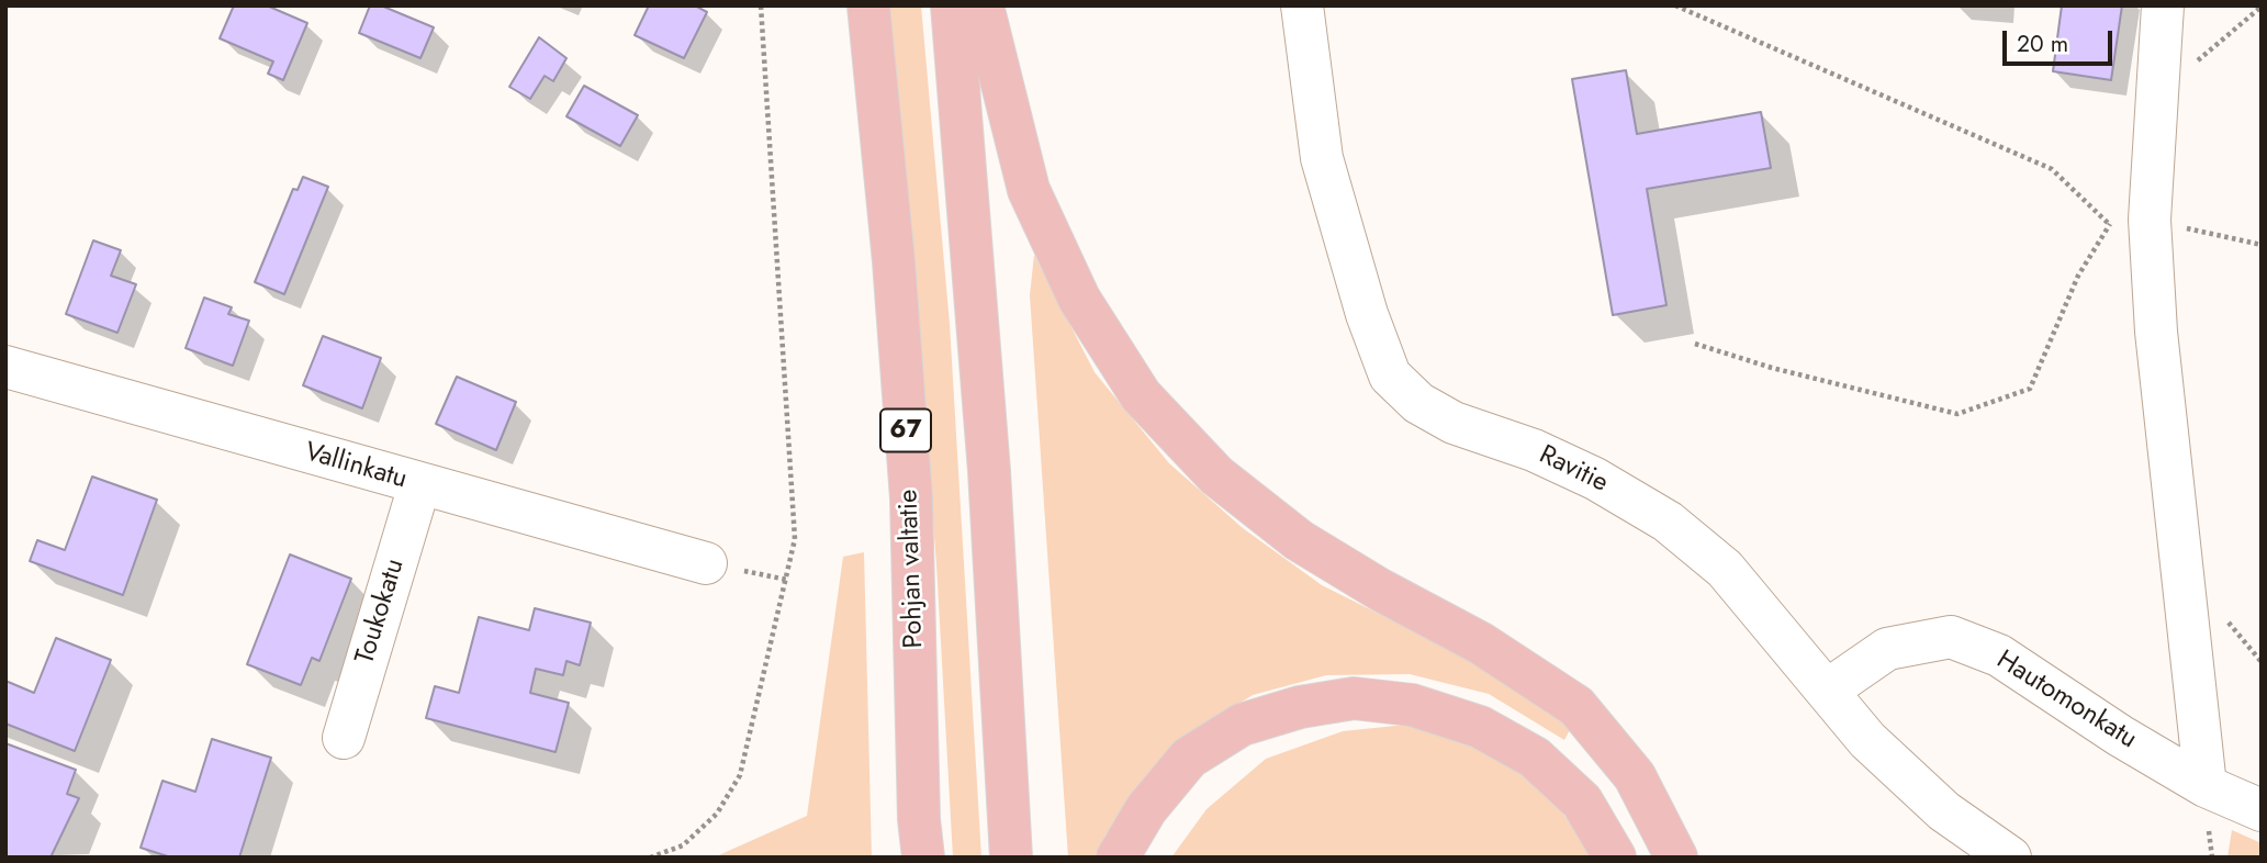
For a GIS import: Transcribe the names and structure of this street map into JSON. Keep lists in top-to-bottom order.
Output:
{
  "streets": {
    "highway": ["67", "Pohjan valtatie"],
    "street": [
      "Vallinkatu",
      "Ravitie",
      "Toukokatu",
      "Hautomonkatu"
    ]
  },
  "crossings": [
    ["Vallinkatu", "Toukokatu"],
    ["Ravitie", "Hautomonkatu"]
  ],
  "scale_bar": "20 m"
}
